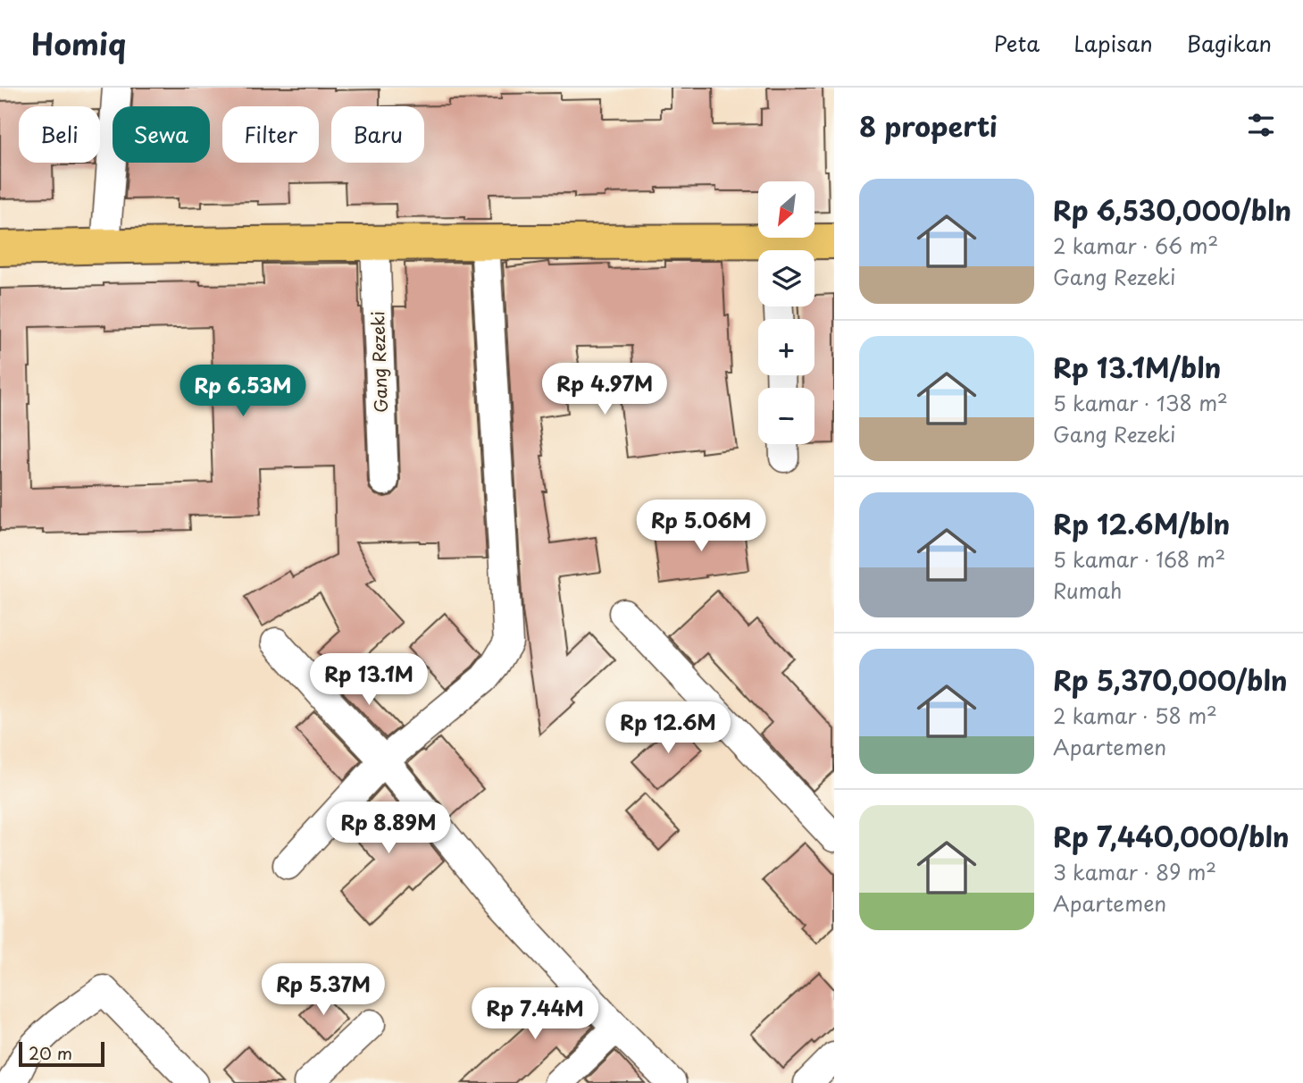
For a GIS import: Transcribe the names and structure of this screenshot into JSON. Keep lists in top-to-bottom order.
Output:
{
  "streets": {
    "street": ["Gang Rezeki"]
  },
  "scale_bar": "20 m",
  "north": "bottom left",
  "page": {
    "header": "Homiq",
    "nav": ["Peta", "Lapisan", "Bagikan"],
    "heading": "8 properti",
    "chip": [
      "Beli",
      "Sewa",
      "Filter",
      "Baru"
    ],
    "list": [
      {
        "name": "Rp 6,530,000/bln",
        "note": "2 kamar · 66 m² · Gang Rezeki"
      },
      {
        "name": "Rp 13.1M/bln",
        "note": "5 kamar · 138 m² · Gang Rezeki"
      },
      {
        "name": "Rp 12.6M/bln",
        "note": "5 kamar · 168 m² · Rumah"
      },
      {
        "name": "Rp 5,370,000/bln",
        "note": "2 kamar · 58 m² · Apartemen"
      },
      {
        "name": "Rp 7,440,000/bln",
        "note": "3 kamar · 89 m² · Apartemen"
      }
    ],
    "map_buttons": ["+", "−"],
    "price": [
      "Rp 4.97M",
      "Rp 6.53M",
      "Rp 5.06M",
      "Rp 13.1M",
      "Rp 12.6M",
      "Rp 8.89M",
      "Rp 5.37M",
      "Rp 7.44M"
    ],
    "scale": "20 m"
  }
}
